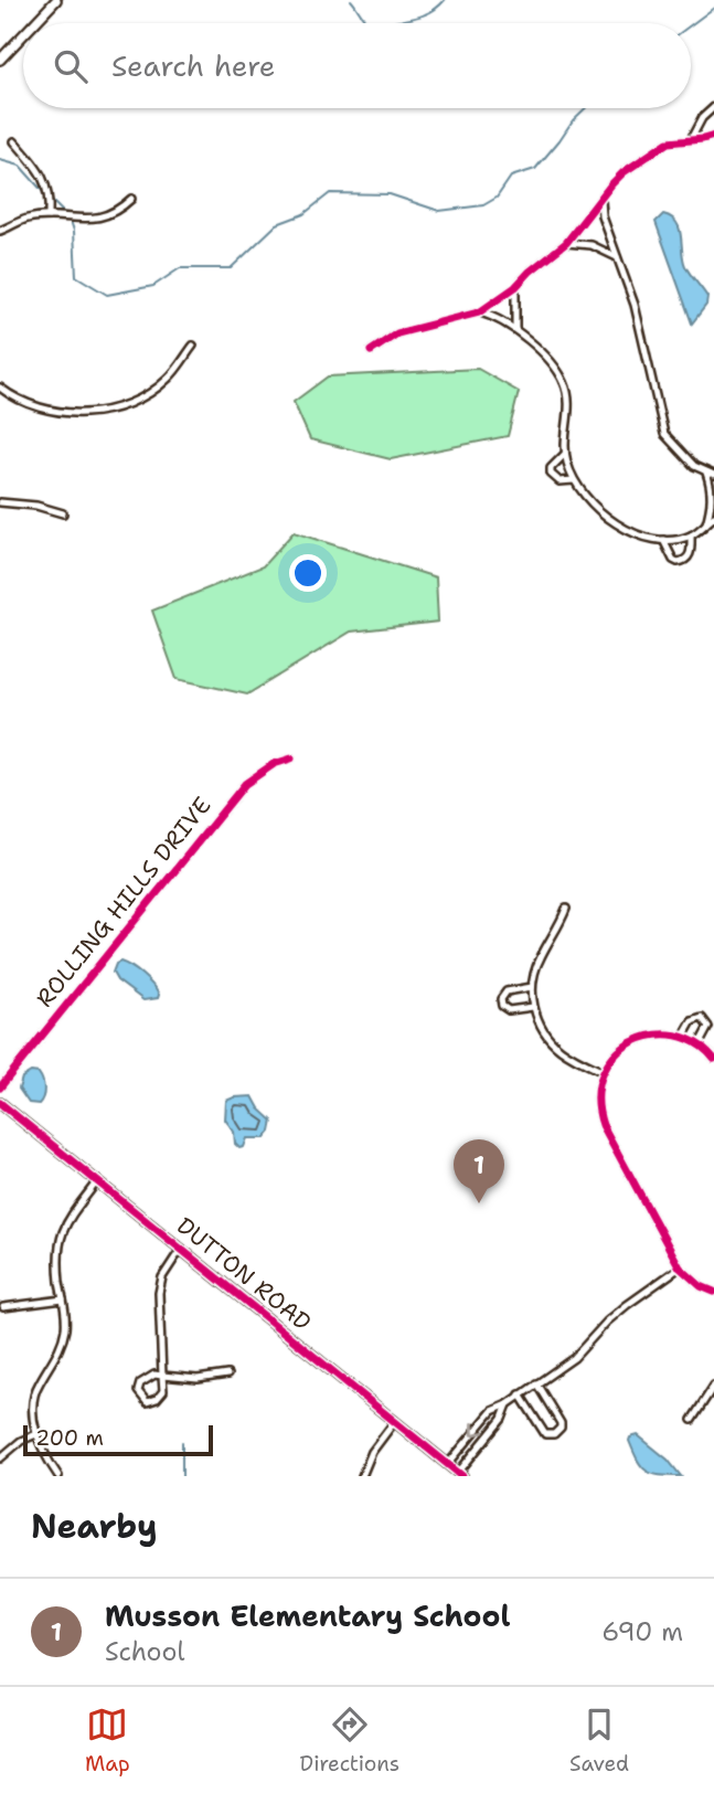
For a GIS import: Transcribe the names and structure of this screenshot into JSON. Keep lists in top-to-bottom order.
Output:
{
  "streets": {
    "street": ["ROLLING HILLS DRIVE", "DUTTON ROAD"]
  },
  "scale_bar": "200 m",
  "page": {
    "search": "Search here",
    "pins": "1",
    "scale": "200 m",
    "heading": "Nearby",
    "list": [
      {
        "mark": "1",
        "name": "Musson Elementary School",
        "note": "School",
        "value": "690 m"
      }
    ],
    "nav": ["Map", "Directions", "Saved"]
  }
}
